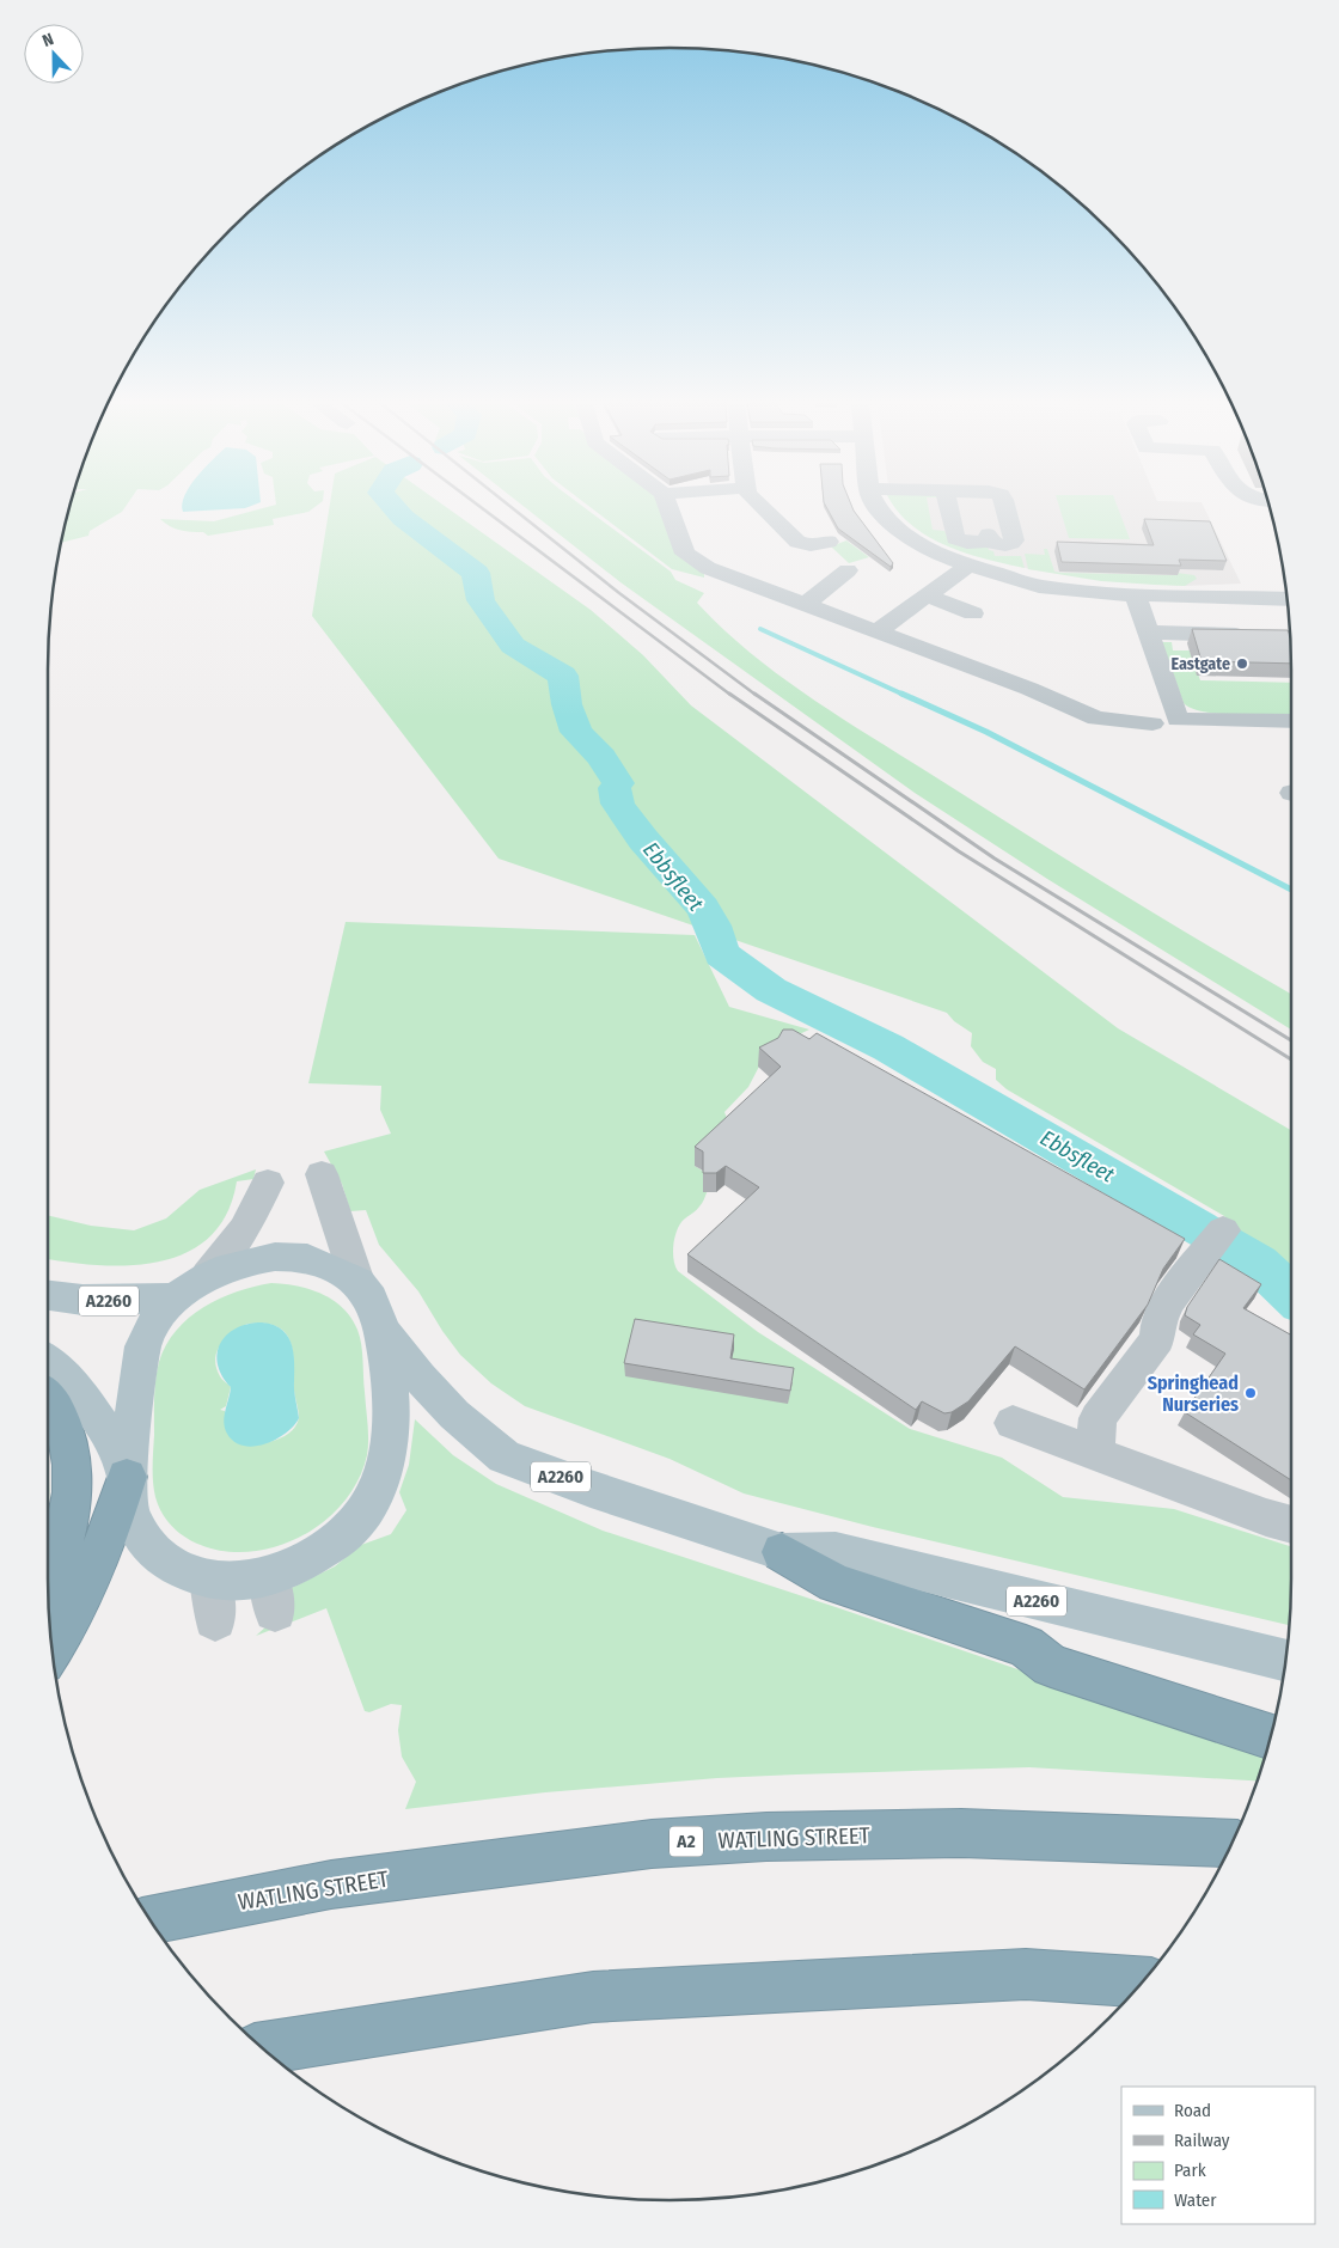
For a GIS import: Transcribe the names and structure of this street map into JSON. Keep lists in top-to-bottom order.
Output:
{
  "streets": {
    "highway": ["WATLING STREET", "A2"],
    "main road": ["A2260"]
  },
  "water": ["Ebbsfleet"],
  "places": ["Eastgate", "Springhead Nurseries"],
  "legend": [
    "Road",
    "Railway",
    "Park",
    "Water"
  ],
  "north": "top"
}
